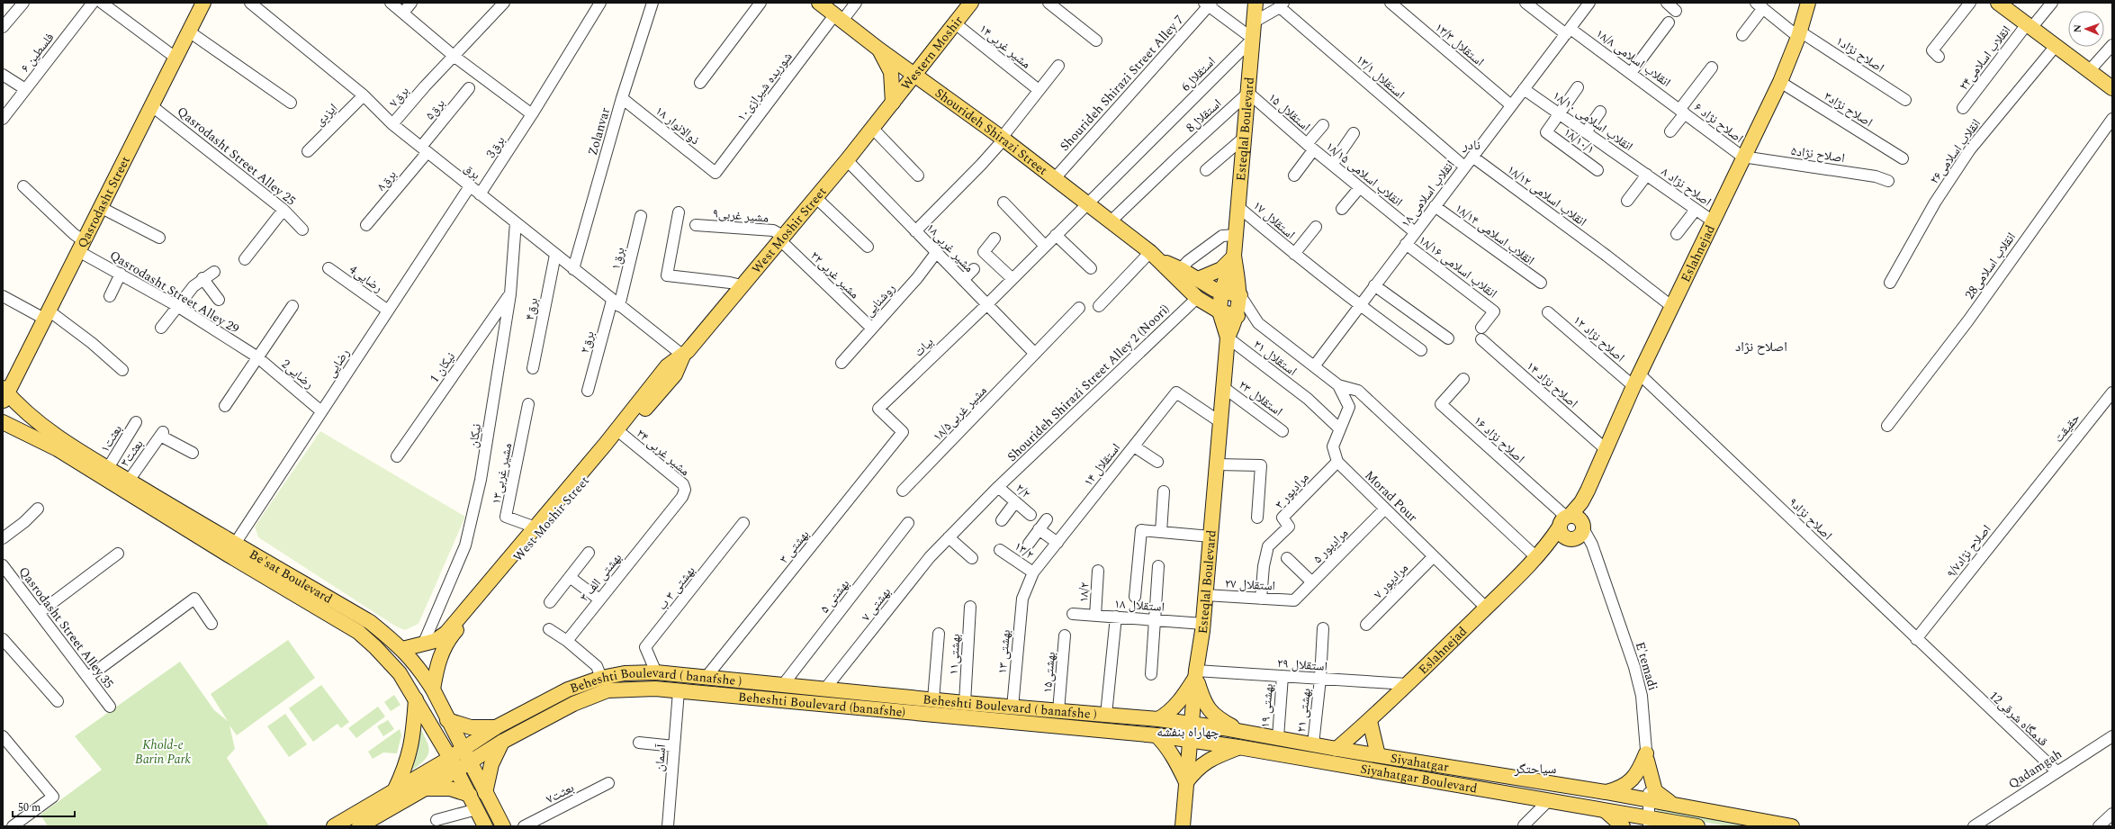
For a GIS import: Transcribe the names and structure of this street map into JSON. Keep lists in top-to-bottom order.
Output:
{
  "streets": {
    "main road": [
      "Western Moshir",
      "Esteqlal Boulevard",
      "Shourideh Shirazi Street",
      "Qasrodasht Street",
      "West Moshir Street",
      "Eslahnejad",
      "Be'sat Boulevard",
      "Beheshti Boulevard ( banafshe )",
      "Beheshti Boulevard (banafshe)",
      "Siyahatgar",
      "Siyahatgar Boulevard"
    ],
    "street": [
      "۱۳/۳ استقلال",
      "مشیر غربی۱۴",
      "فلسطین ۶",
      "اصلاح نژاد۱",
      "۱۸/۸ انقلاب اسلامی",
      "انقلاب اسلامی۲۴",
      "استقلال6",
      "۱۳/۱ استقلال",
      "Shourideh Shirazi Street Alley 7",
      "۱۰شوریده شیرازی",
      "برق۷",
      "برق۵",
      "اصلاح نژاد۳",
      "۱۵ استقلال",
      "ایزدی",
      "استقلال8",
      "۱۸/۱۰ انقلاب اسلامی",
      "۶ اصلاح نژاد",
      "ذوالانوار ۱۸",
      "Zolanvar",
      "۱۸/۱۰/۱",
      "3برق",
      "انقلاب اسلامی۲۶",
      "اصلاح نژاد۵",
      "Qasrodasht Street Alley 25",
      "برق",
      "۱۸/۱۵ انقلاب اسلامی",
      "برق۸",
      "۸ اصلاح نژاد",
      "۱۸ انقلاب اسلامی",
      "۱۸/۱۲ انقلاب اسلامی",
      "مشیر غربی۹",
      "۱۷ استقلال",
      "۱۸/۱۴ انقلاب اسلامی",
      "مشیر غربی۱۸",
      "برق۱",
      "28انقلاب اسلامی",
      "۱۸/۱۶ انقلاب اسلامی",
      "مشیر غربی۲۲",
      "4رضایی",
      "Qasrodasht Street Alley 29",
      "روشنایی",
      "برق۴",
      "۱۲ اصلاح نژاد",
      "برق۲",
      "بیات",
      "۲۱ استقلال",
      "رضایی",
      "نیکان 1",
      "2رضایی",
      "Shourideh Shirazi Street Alley 2 (Noori)",
      "۱۴ اصلاح نژاد",
      "۲۳ استقلال",
      "مشیر غربی۱۸/۵",
      "حقیقت",
      "نیکان",
      "بعثت۱",
      "۱۶ اصلاح نژاد",
      "مشیر غربی ۲۴",
      "بعثت۳",
      "استقلال ۱۴",
      "مشیر غربی۱۳",
      "۲/۲",
      "۳ مرادپور",
      "Morad Pour",
      "اصلاح نژاد۹",
      "۵ مرادپور",
      "بهشتی ۳",
      "۱۳/۲",
      "اصلاح نژاد۹/۷",
      "بهشتی الف ۳",
      "۷ مرادپور",
      "۲۷ استقلال",
      "بهشتی ۳ ب",
      "۱۸/۲",
      "بهشتی ۵",
      "بهشتی ۷",
      "استقلال ۱۸",
      "Qasrodasht Street Alley 35",
      "بهشتی ۱۳",
      "بهشتی۱۱",
      "۲۹ استقلال",
      "E'temadi",
      "بهشتی۱۵",
      "۱۹ بهشتی",
      "۲۱ بهشتی",
      "12قدمگاه شرقی",
      "آسمان",
      "Qadamgah",
      "بعثت۷"
    ]
  },
  "crossings": [
    ["۱۳/۳ استقلال", "۱۸ انقلاب اسلامی"],
    ["مشیر غربی۱۴", "Western Moshir"],
    ["Western Moshir", "Shourideh Shirazi Street"],
    ["Western Moshir", "West Moshir Street"],
    ["اصلاح نژاد۱", "Eslahnejad"],
    ["۱۸/۸ انقلاب اسلامی", "۶ اصلاح نژاد"],
    ["۱۸/۸ انقلاب اسلامی", "۱۸ انقلاب اسلامی"],
    ["استقلال6", "Esteqlal Boulevard"],
    ["استقلال6", "Shourideh Shirazi Street"],
    ["استقلال6", "بیات"],
    ["۱۳/۱ استقلال", "۱۸ انقلاب اسلامی"],
    ["Shourideh Shirazi Street Alley 7", "Shourideh Shirazi Street"],
    ["۱۰شوریده شیرازی", "ذوالانوار ۱۸"],
    ["۱۰شوریده شیرازی", "Shourideh Shirazi Street"],
    ["برق۷", "برق"],
    ["برق۵", "برق"],
    ["برق۵", "برق۸"],
    ["اصلاح نژاد۳", "Eslahnejad"],
    ["۱۵ استقلال", "استقلال8"],
    ["۱۵ استقلال", "Esteqlal Boulevard"],
    ["۱۵ استقلال", "۱۸/۱۵ انقلاب اسلامی"],
    ["ایزدی", "برق"],
    ["استقلال8", "Esteqlal Boulevard"],
    ["استقلال8", "Shourideh Shirazi Street"],
    ["۱۸/۱۰ انقلاب اسلامی", "۱۸/۱۰/۱"],
    ["۱۸/۱۰ انقلاب اسلامی", "۸ اصلاح نژاد"],
    ["۱۸/۱۰ انقلاب اسلامی", "۱۸ انقلاب اسلامی"],
    ["۶ اصلاح نژاد", "اصلاح نژاد۵"],
    ["۶ اصلاح نژاد", "Eslahnejad"],
    ["ذوالانوار ۱۸", "Zolanvar"],
    ["Esteqlal Boulevard", "Shourideh Shirazi Street"],
    ["Esteqlal Boulevard", "۱۷ استقلال"],
    ["Esteqlal Boulevard", "۲۱ استقلال"],
    ["Esteqlal Boulevard", "۲۳ استقلال"],
    ["Esteqlal Boulevard", "استقلال ۱۴"],
    ["Esteqlal Boulevard", "۲۷ استقلال"],
    ["Esteqlal Boulevard", "استقلال ۱۸"],
    ["Esteqlal Boulevard", "۲۹ استقلال"],
    ["Esteqlal Boulevard", "Beheshti Boulevard ( banafshe )"],
    ["Esteqlal Boulevard", "Beheshti Boulevard (banafshe)"],
    ["Esteqlal Boulevard", "Siyahatgar"],
    ["Esteqlal Boulevard", "Siyahatgar Boulevard"],
    ["Zolanvar", "برق"],
    ["Shourideh Shirazi Street", "بیات"],
    ["Shourideh Shirazi Street", "Shourideh Shirazi Street Alley 2 (Noori)"],
    ["3برق", "برق"],
    ["اصلاح نژاد۵", "Eslahnejad"],
    ["Qasrodasht Street Alley 25", "Qasrodasht Street"],
    ["برق", "برق۸"],
    ["برق", "West Moshir Street"],
    ["برق", "برق۱"],
    ["برق", "برق۴"],
    ["برق", "برق۲"],
    ["برق", "رضایی"],
    ["برق", "نیکان"],
    ["۱۸/۱۵ انقلاب اسلامی", "۱۸ انقلاب اسلامی"],
    ["۸ اصلاح نژاد", "Eslahnejad"],
    ["۱۸ انقلاب اسلامی", "۱۸/۱۲ انقلاب اسلامی"],
    ["۱۸ انقلاب اسلامی", "۱۷ استقلال"],
    ["۱۸ انقلاب اسلامی", "۱۸/۱۴ انقلاب اسلامی"],
    ["۱۸ انقلاب اسلامی", "۱۸/۱۶ انقلاب اسلامی"],
    ["۱۸/۱۲ انقلاب اسلامی", "Eslahnejad"],
    ["Qasrodasht Street", "Qasrodasht Street Alley 29"],
    ["Qasrodasht Street", "Be'sat Boulevard"],
    ["مشیر غربی۹", "West Moshir Street"],
    ["مشیر غربی۹", "مشیر غربی۲۲"],
    ["West Moshir Street", "مشیر غربی۱۸"],
    ["West Moshir Street", "مشیر غربی۲۲"],
    ["West Moshir Street", "نیکان"],
    ["West Moshir Street", "مشیر غربی ۲۴"],
    ["West Moshir Street", "مشیر غربی۱۳"],
    ["West Moshir Street", "Be'sat Boulevard"],
    ["مشیر غربی۱۸", "روشنایی"],
    ["مشیر غربی۱۸", "بیات"],
    ["مشیر غربی۱۸", "مشیر غربی۱۸/۵"],
    ["Eslahnejad", "۱۲ اصلاح نژاد"],
    ["Eslahnejad", "۱۴ اصلاح نژاد"],
    ["Eslahnejad", "۱۶ اصلاح نژاد"],
    ["Eslahnejad", "Morad Pour"],
    ["Eslahnejad", "اصلاح نژاد۹"],
    ["Eslahnejad", "۲۹ استقلال"],
    ["Eslahnejad", "E'temadi"],
    ["Eslahnejad", "Siyahatgar"],
    ["برق۱", "برق۲"],
    ["مشیر غربی۲۲", "روشنایی"],
    ["4رضایی", "رضایی"],
    ["Qasrodasht Street Alley 29", "2رضایی"],
    ["۱۲ اصلاح نژاد", "اصلاح نژاد۹"],
    ["بیات", "بهشتی ۳"],
    ["رضایی", "2رضایی"],
    ["رضایی", "Be'sat Boulevard"],
    ["نیکان 1", "نیکان"],
    ["Shourideh Shirazi Street Alley 2 (Noori)", "۲/۲"],
    ["Shourideh Shirazi Street Alley 2 (Noori)", "بهشتی ۷"],
    ["حقیقت", "اصلاح نژاد۹/۷"],
    ["بعثت۱", "Be'sat Boulevard"],
    ["۱۶ اصلاح نژاد", "E'temadi"],
    ["مشیر غربی ۲۴", "بهشتی الف ۳"],
    ["بعثت۳", "Be'sat Boulevard"],
    ["استقلال ۱۴", "۱۳/۲"],
    ["استقلال ۱۴", "بهشتی ۱۳"],
    ["۳ مرادپور", "Morad Pour"],
    ["۳ مرادپور", "۲۷ استقلال"],
    ["Morad Pour", "۵ مرادپور"],
    ["Morad Pour", "۷ مرادپور"],
    ["اصلاح نژاد۹", "اصلاح نژاد۹/۷"],
    ["اصلاح نژاد۹", "12قدمگاه شرقی"],
    ["۵ مرادپور", "۲۷ استقلال"],
    ["بهشتی ۳", "Beheshti Boulevard ( banafshe )"],
    ["Be'sat Boulevard", "Beheshti Boulevard ( banafshe )"],
    ["Be'sat Boulevard", "Beheshti Boulevard (banafshe)"],
    ["بهشتی ۳ ب", "Beheshti Boulevard ( banafshe )"],
    ["۱۸/۲", "استقلال ۱۸"],
    ["بهشتی ۵", "Beheshti Boulevard ( banafshe )"],
    ["بهشتی ۷", "Beheshti Boulevard ( banafshe )"],
    ["بهشتی ۱۳", "Beheshti Boulevard ( banafshe )"],
    ["بهشتی۱۱", "Beheshti Boulevard ( banafshe )"],
    ["۲۹ استقلال", "۱۹ بهشتی"],
    ["۲۹ استقلال", "۲۱ بهشتی"],
    ["E'temadi", "Siyahatgar"],
    ["E'temadi", "Siyahatgar Boulevard"],
    ["بهشتی۱۵", "Beheshti Boulevard ( banafshe )"],
    ["Beheshti Boulevard ( banafshe )", "Beheshti Boulevard (banafshe)"],
    ["Beheshti Boulevard ( banafshe )", "Siyahatgar"],
    ["Beheshti Boulevard (banafshe)", "آسمان"],
    ["Beheshti Boulevard (banafshe)", "Siyahatgar Boulevard"],
    ["۱۹ بهشتی", "Siyahatgar"],
    ["۲۱ بهشتی", "Siyahatgar"],
    ["12قدمگاه شرقی", "Qadamgah"]
  ],
  "districts": [
    "نادر",
    "اصلاح نژاد",
    "چهاراه بنفشه",
    "سیاحتگر"
  ],
  "parks": ["Khold-e Barin Park"],
  "scale_bar": "50 m",
  "north": "left"
}
